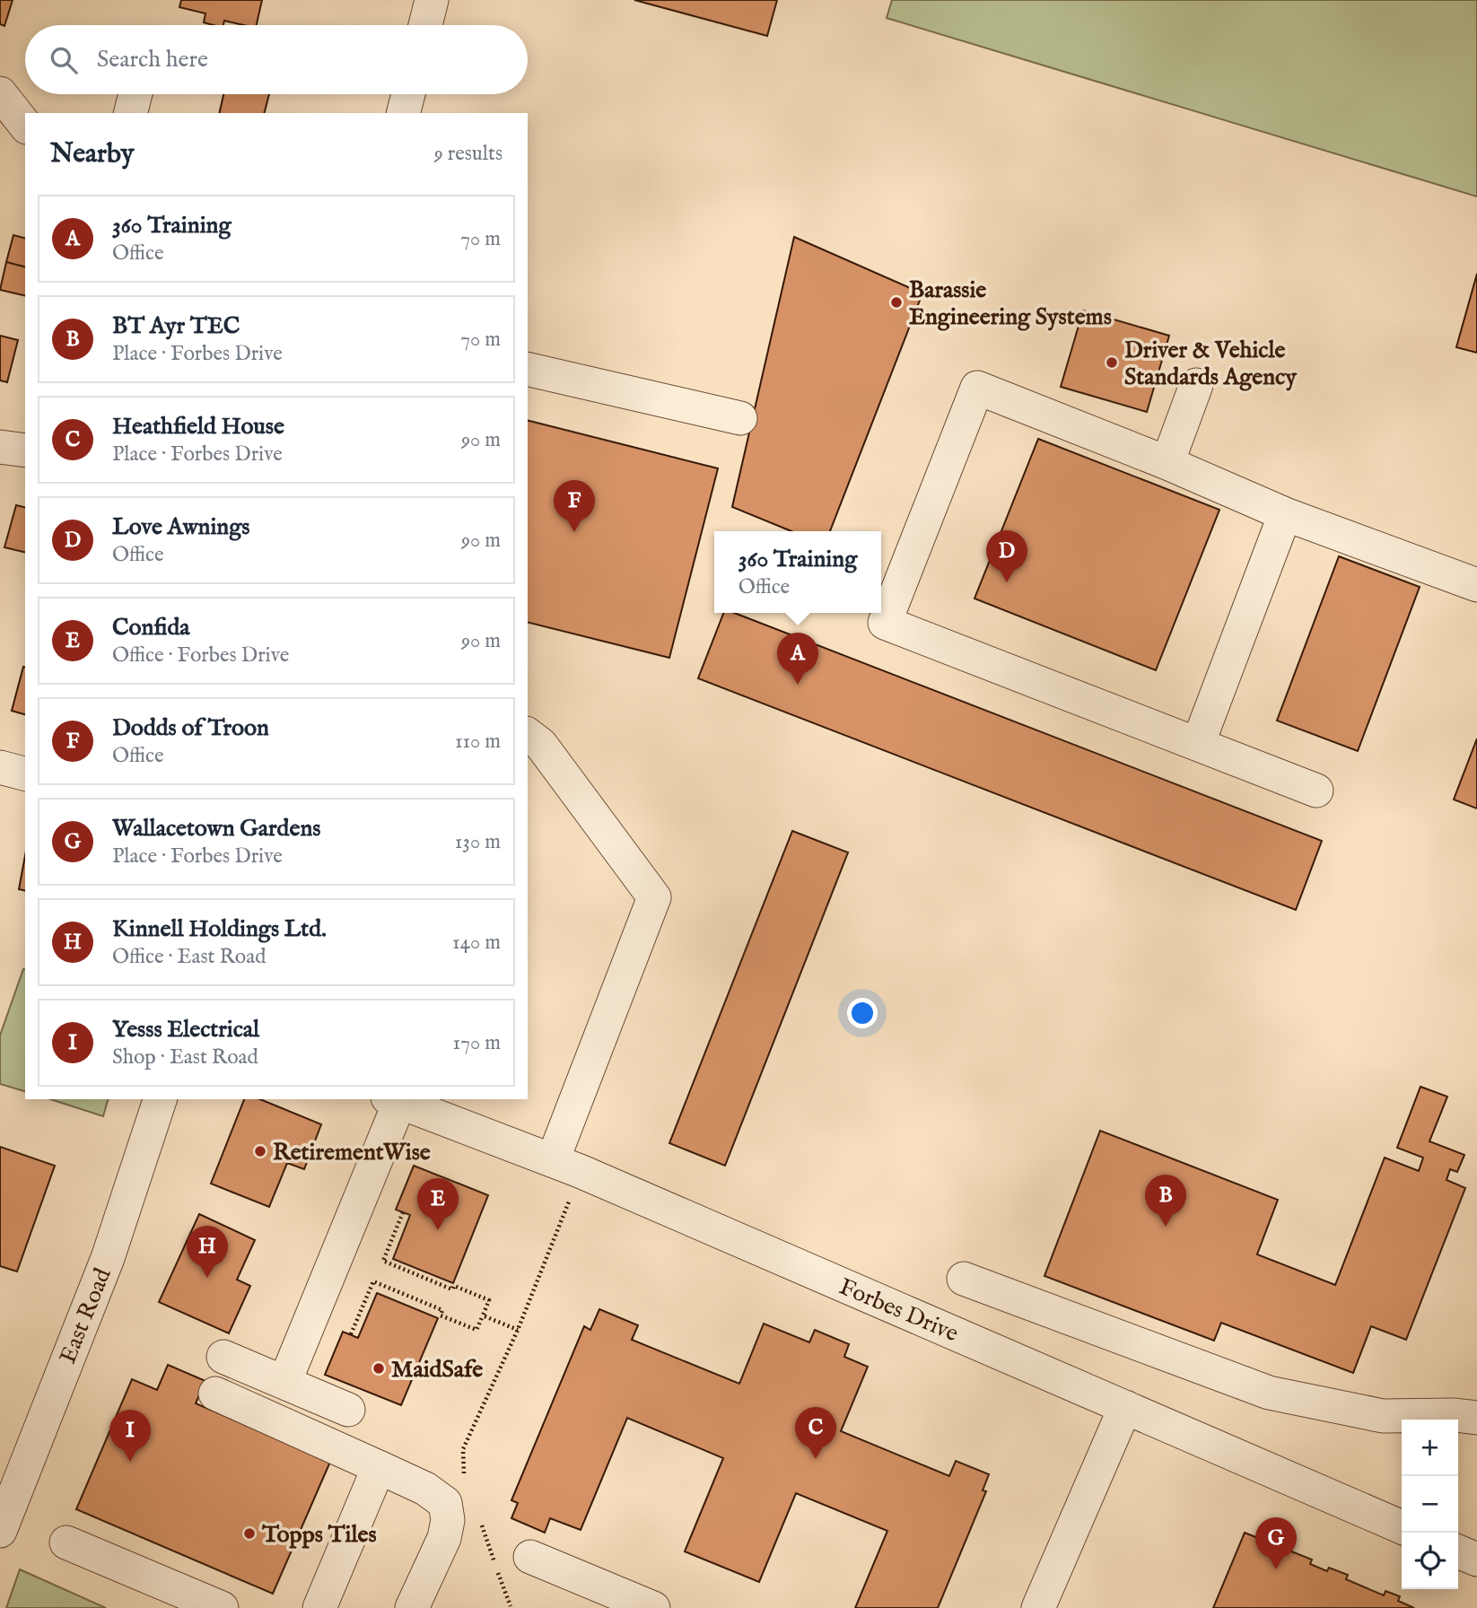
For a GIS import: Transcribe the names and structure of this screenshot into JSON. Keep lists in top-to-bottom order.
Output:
{
  "streets": {
    "street": ["Forbes Drive", "East Road"]
  },
  "places": [
    "Barassie Engineering Systems",
    "Driver & Vehicle Standards Agency",
    "RetirementWise",
    "MaidSafe",
    "Topps Tiles"
  ],
  "page": {
    "search": "Search here",
    "heading": ["Nearby", "9 results"],
    "list": [
      {
        "mark": "A",
        "name": "360 Training",
        "note": "Office",
        "value": "70 m"
      },
      {
        "mark": "B",
        "name": "BT Ayr TEC",
        "note": "Place · Forbes Drive",
        "value": "70 m"
      },
      {
        "mark": "C",
        "name": "Heathfield House",
        "note": "Place · Forbes Drive",
        "value": "90 m"
      },
      {
        "mark": "D",
        "name": "Love Awnings",
        "note": "Office",
        "value": "90 m"
      },
      {
        "mark": "E",
        "name": "Confida",
        "note": "Office · Forbes Drive",
        "value": "90 m"
      },
      {
        "mark": "F",
        "name": "Dodds of Troon",
        "note": "Office",
        "value": "110 m"
      },
      {
        "mark": "G",
        "name": "Wallacetown Gardens",
        "note": "Place · Forbes Drive",
        "value": "130 m"
      },
      {
        "mark": "H",
        "name": "Kinnell Holdings Ltd.",
        "note": "Office · East Road",
        "value": "140 m"
      },
      {
        "mark": "I",
        "name": "Yesss Electrical",
        "note": "Shop · East Road",
        "value": "170 m"
      }
    ],
    "pins": [
      "F",
      "D",
      "A",
      "B",
      "E",
      "H",
      "C",
      "I",
      "G"
    ],
    "popup": ["360 Training", "Office"],
    "map_buttons": ["+", "−"]
  }
}
